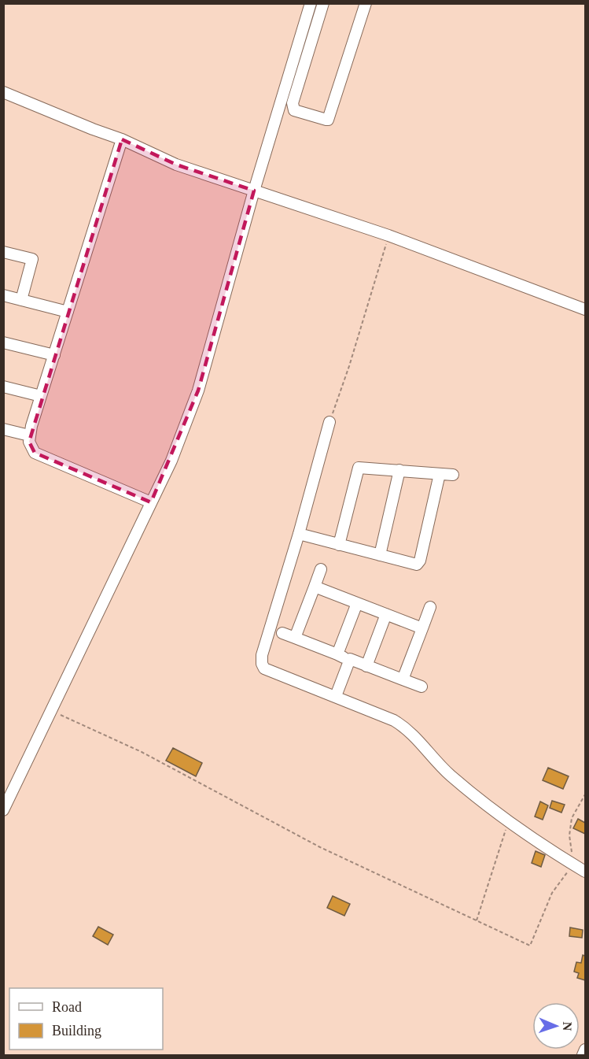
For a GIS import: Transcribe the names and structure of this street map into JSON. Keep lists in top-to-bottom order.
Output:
{
  "legend": ["Road", "Building"],
  "north": "right"
}
